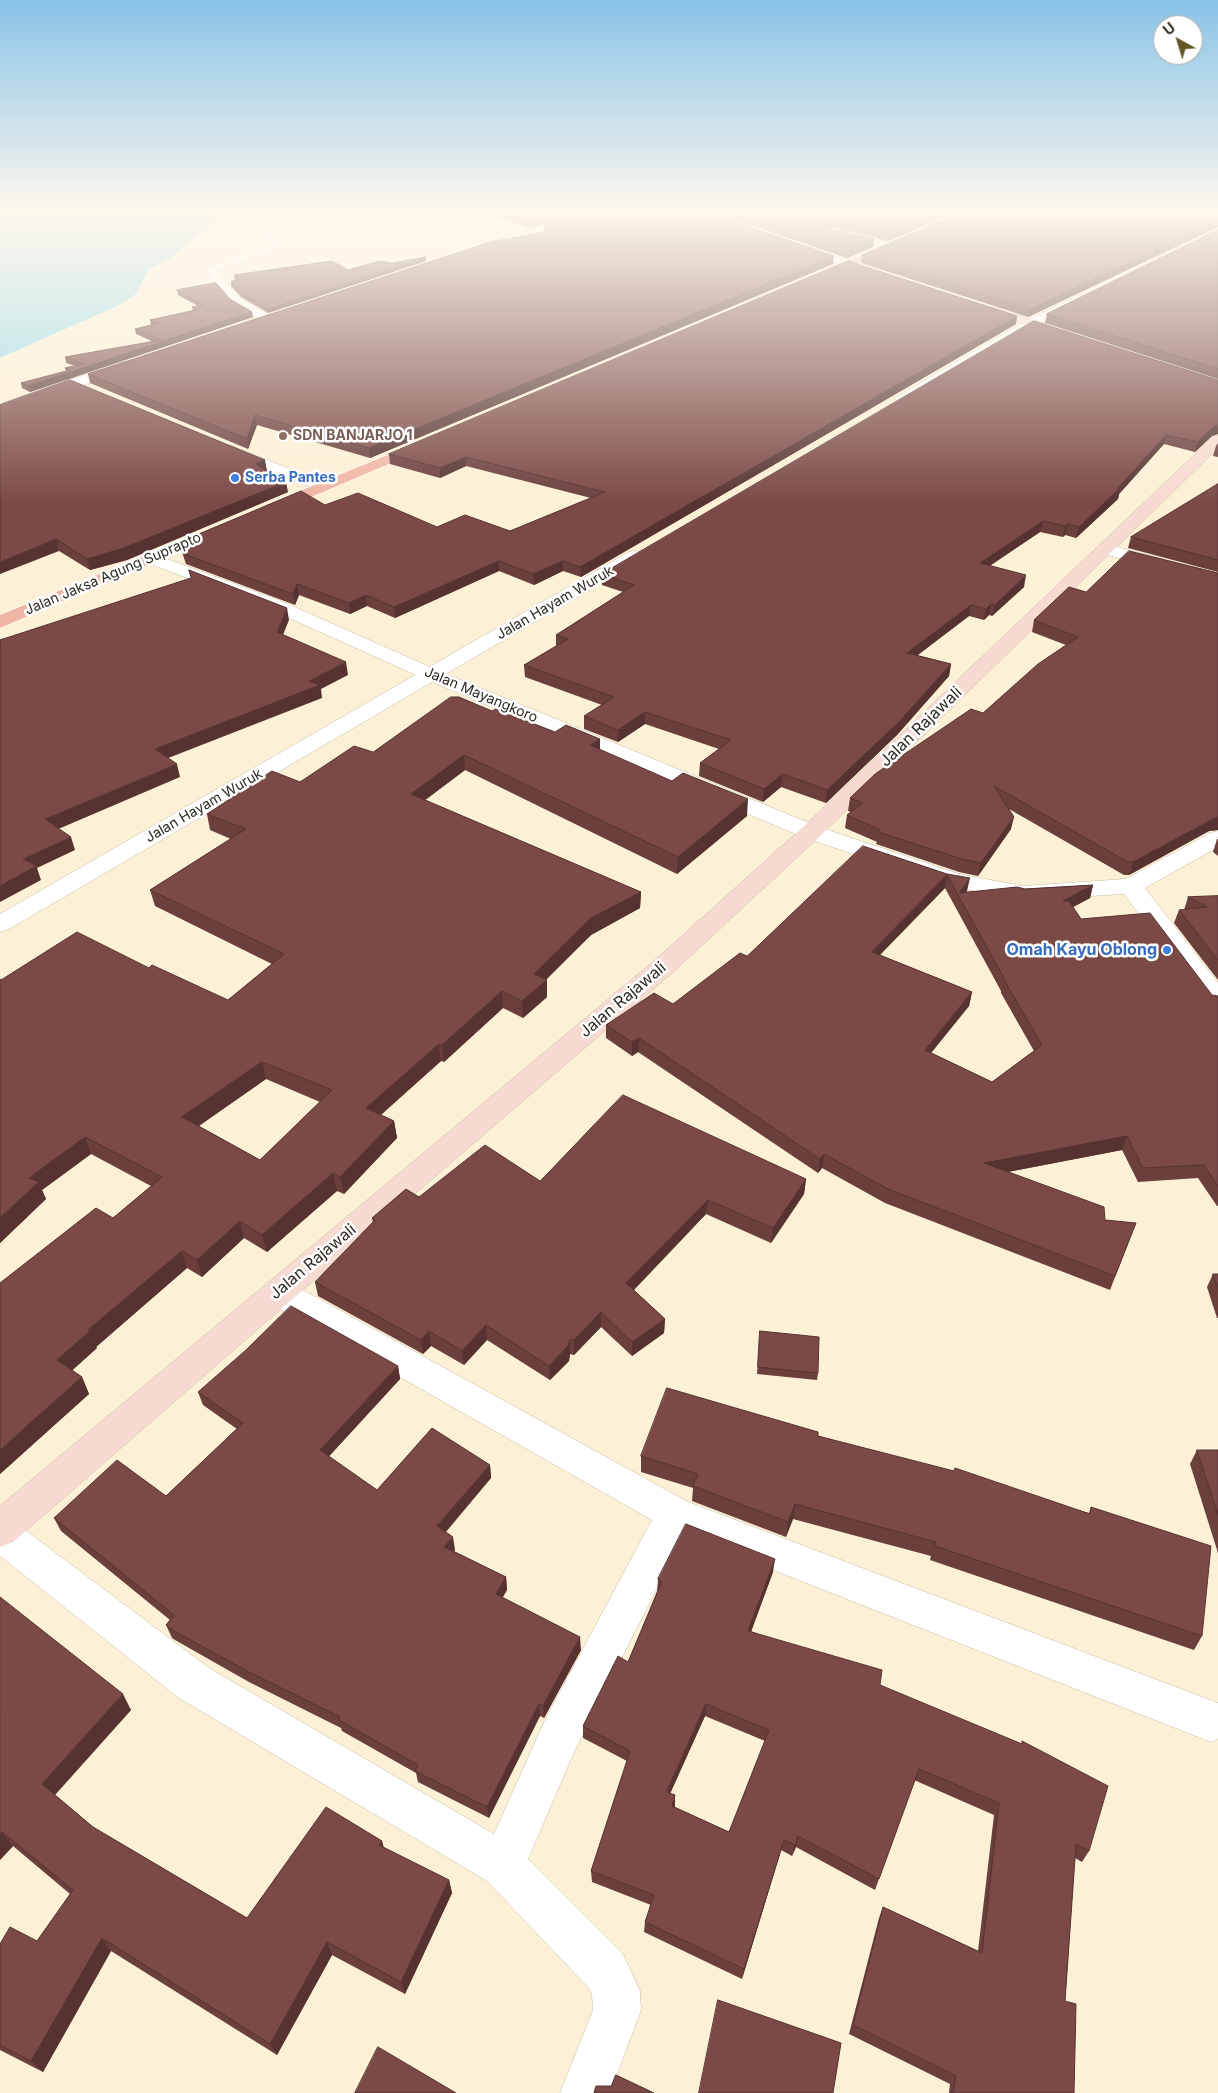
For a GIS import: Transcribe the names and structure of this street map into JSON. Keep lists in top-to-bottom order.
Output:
{
  "streets": {
    "main road": ["Jalan Jaksa Agung Suprapto", "Jalan Rajawali"],
    "street": ["Jalan Hayam Wuruk", "Jalan Mayangkoro"]
  },
  "crossings": [
    ["Jalan Jaksa Agung Suprapto", "Jalan Mayangkoro"],
    ["Jalan Hayam Wuruk", "Jalan Mayangkoro"],
    ["Jalan Mayangkoro", "Jalan Rajawali"]
  ],
  "places": ["SDN BANJARJO 1", "Serba Pantes", "Omah Kayu Oblong"],
  "north": "top left"
}
